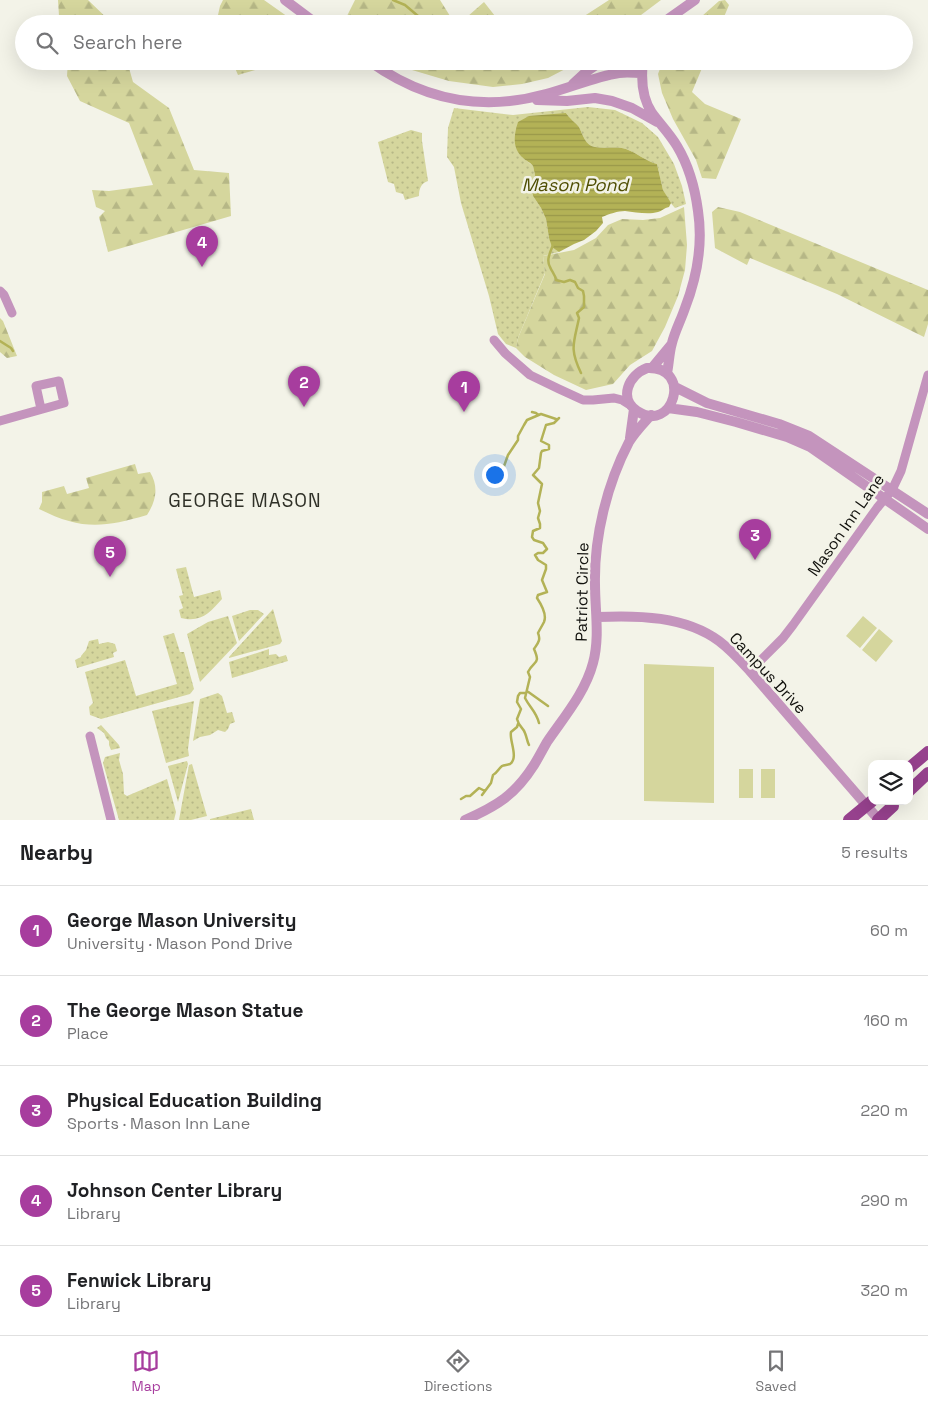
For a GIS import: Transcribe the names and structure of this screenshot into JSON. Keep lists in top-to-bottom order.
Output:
{
  "streets": {
    "street": ["Mason Inn Lane", "Patriot Circle", "Campus Drive"]
  },
  "crossings": [
    ["Mason Inn Lane", "Campus Drive"],
    ["Patriot Circle", "Campus Drive"]
  ],
  "districts": ["GEORGE MASON"],
  "water": ["Mason Pond"],
  "page": {
    "search": "Search here",
    "pins": [
      "4",
      "2",
      "1",
      "3",
      "5"
    ],
    "heading": ["Nearby", "5 results"],
    "list": [
      {
        "mark": "1",
        "name": "George Mason University",
        "note": "University · Mason Pond Drive",
        "value": "60 m"
      },
      {
        "mark": "2",
        "name": "The George Mason Statue",
        "note": "Place",
        "value": "160 m"
      },
      {
        "mark": "3",
        "name": "Physical Education Building",
        "note": "Sports · Mason Inn Lane",
        "value": "220 m"
      },
      {
        "mark": "4",
        "name": "Johnson Center Library",
        "note": "Library",
        "value": "290 m"
      },
      {
        "mark": "5",
        "name": "Fenwick Library",
        "note": "Library",
        "value": "320 m"
      }
    ],
    "nav": ["Map", "Directions", "Saved"]
  }
}
